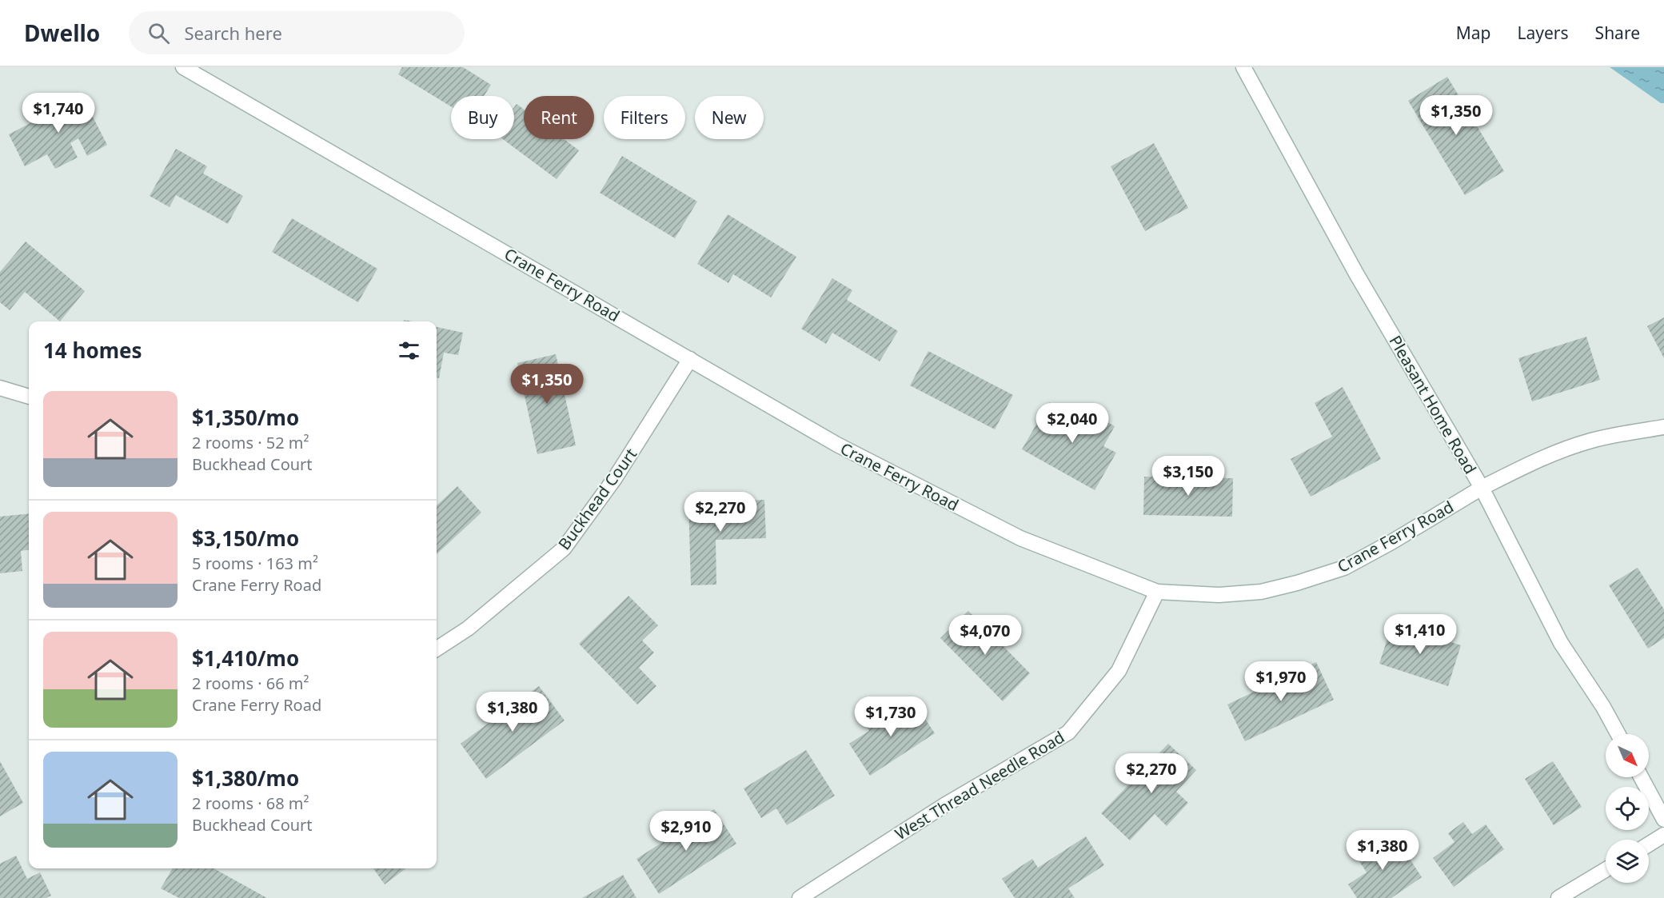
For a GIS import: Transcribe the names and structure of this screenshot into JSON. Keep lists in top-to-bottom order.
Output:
{
  "streets": {
    "street": [
      "Crane Ferry Road",
      "Pleasant Home Road",
      "Buckhead Court",
      "West Thread Needle Road"
    ]
  },
  "crossings": [
    ["Crane Ferry Road", "Pleasant Home Road"],
    ["Crane Ferry Road", "Buckhead Court"],
    ["Crane Ferry Road", "West Thread Needle Road"]
  ],
  "north": "bottom right",
  "page": {
    "header": "Dwello",
    "search": "Search here",
    "nav": ["Map", "Layers", "Share"],
    "price": [
      "$1,740",
      "$1,350",
      "$1,350",
      "$2,040",
      "$3,150",
      "$2,270",
      "$1,410",
      "$4,070",
      "$1,970",
      "$1,380",
      "$1,730",
      "$2,270",
      "$2,910",
      "$1,380"
    ],
    "chip": [
      "Buy",
      "Rent",
      "Filters",
      "New"
    ],
    "heading": "14 homes",
    "list": [
      {
        "name": "$1,350/mo",
        "note": "2 rooms · 52 m² · Buckhead Court"
      },
      {
        "name": "$3,150/mo",
        "note": "5 rooms · 163 m² · Crane Ferry Road"
      },
      {
        "name": "$1,410/mo",
        "note": "2 rooms · 66 m² · Crane Ferry Road"
      },
      {
        "name": "$1,380/mo",
        "note": "2 rooms · 68 m² · Buckhead Court"
      }
    ]
  }
}
